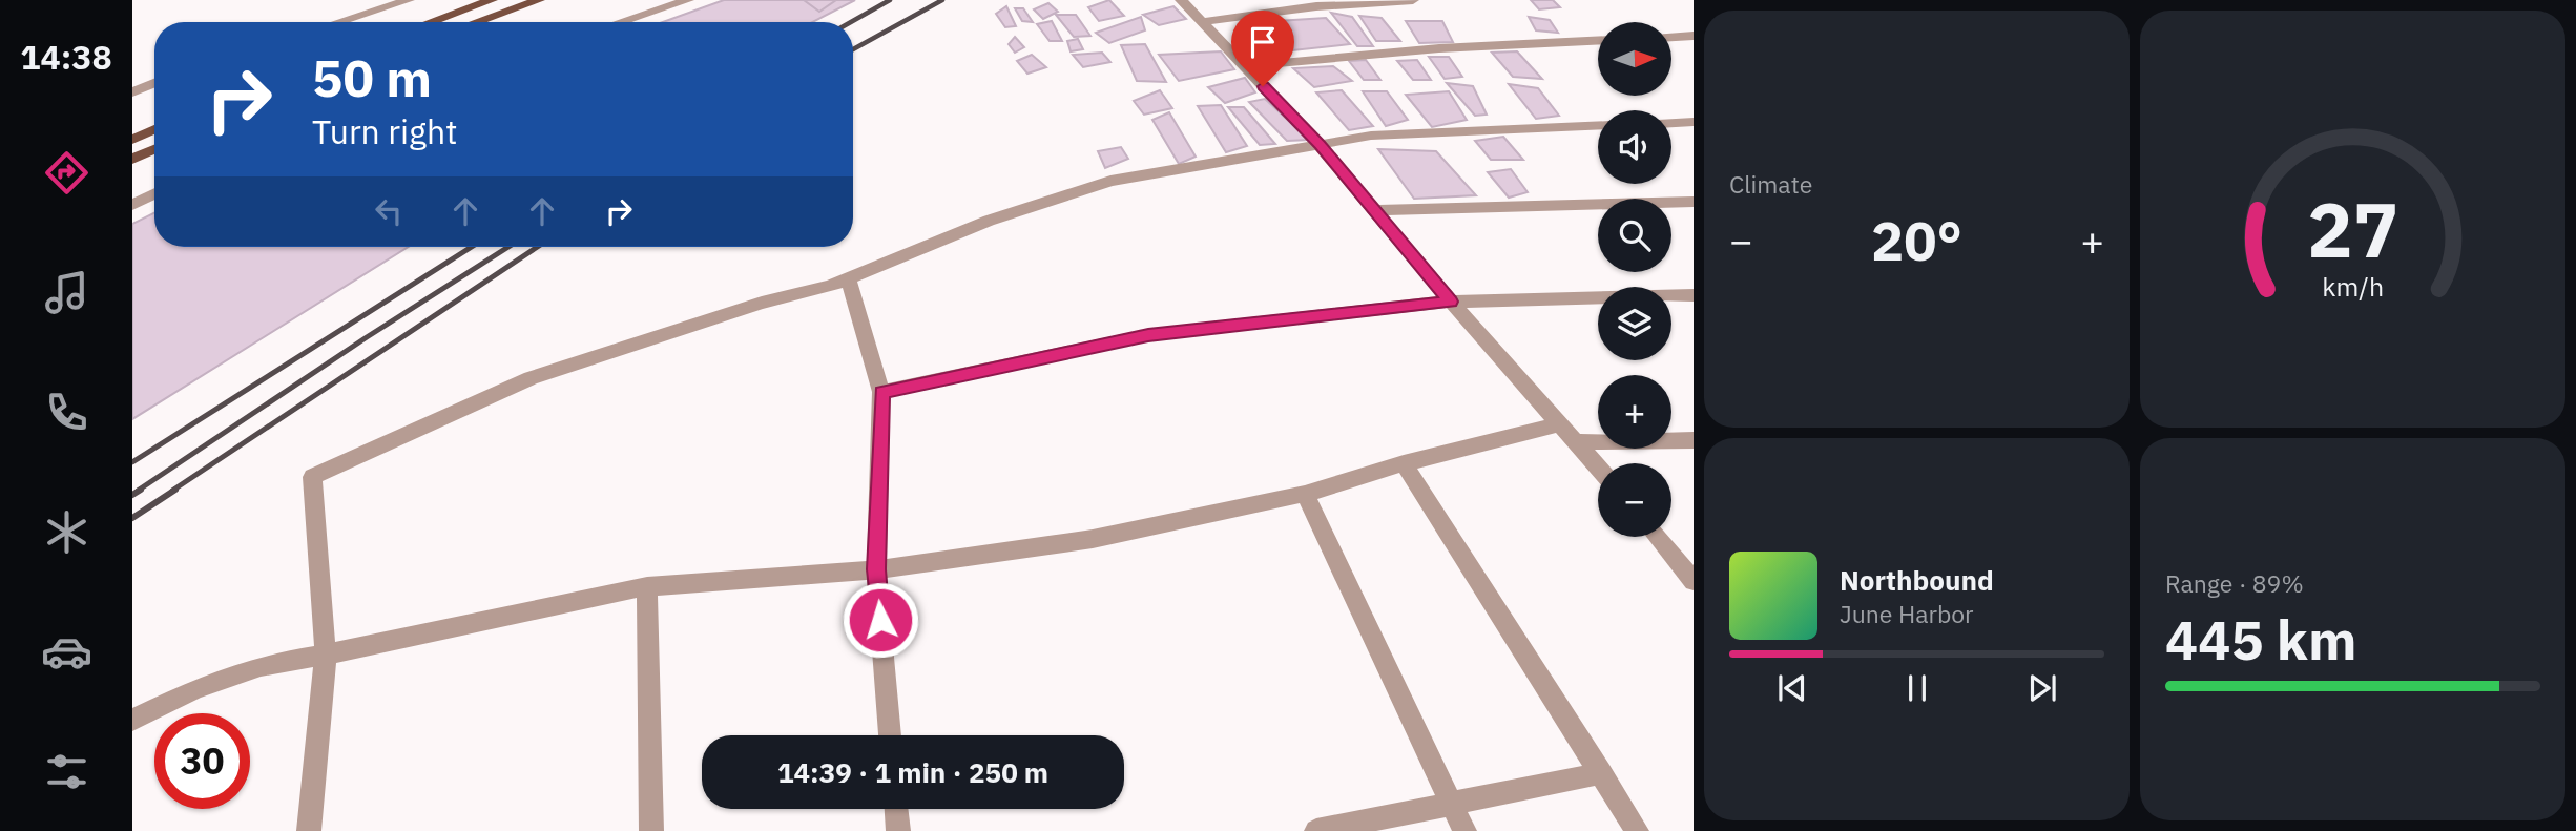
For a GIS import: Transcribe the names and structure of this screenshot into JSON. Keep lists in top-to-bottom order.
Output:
{
  "north": "right",
  "page": {
    "tabs": "14:38",
    "tile": [
      "Climate",
      ["Range · 89%", "445 km"]
    ],
    "map_buttons": ["+", "−"],
    "turn": ["50 m", "Turn right"],
    "heat": ["−", "20°", "+"],
    "song": ["Northbound", "June Harbor"],
    "limit": "30",
    "trip": "14:39 · 1 min · 250 m",
    "gauge": ["27", "km/h"]
  }
}
